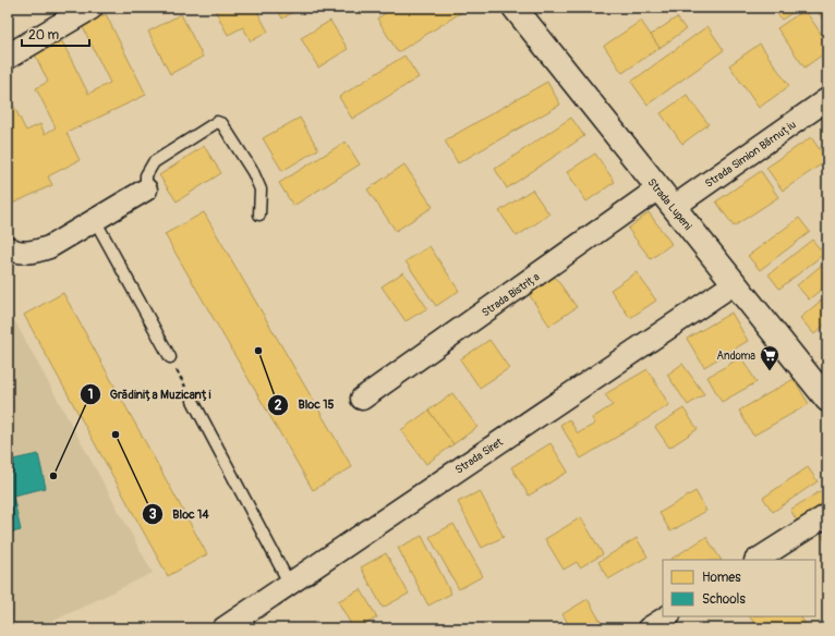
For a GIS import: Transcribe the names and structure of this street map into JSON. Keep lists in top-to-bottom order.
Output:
{
  "streets": {
    "street": [
      "Strada Simion Bărnuțiu",
      "Strada Lupeni",
      "Strada Bistrița",
      "Strada Siret"
    ]
  },
  "crossings": [
    ["Strada Simion Bărnuțiu", "Strada Lupeni"],
    ["Strada Lupeni", "Strada Bistrița"],
    ["Strada Lupeni", "Strada Siret"]
  ],
  "places": {
    "other": ["Bloc 15", "Bloc 14", "Grădinița Muzicanți"],
    "supermarket": ["Andoma"]
  },
  "legend": ["Homes", "Schools"],
  "scale_bar": "20 m"
}
